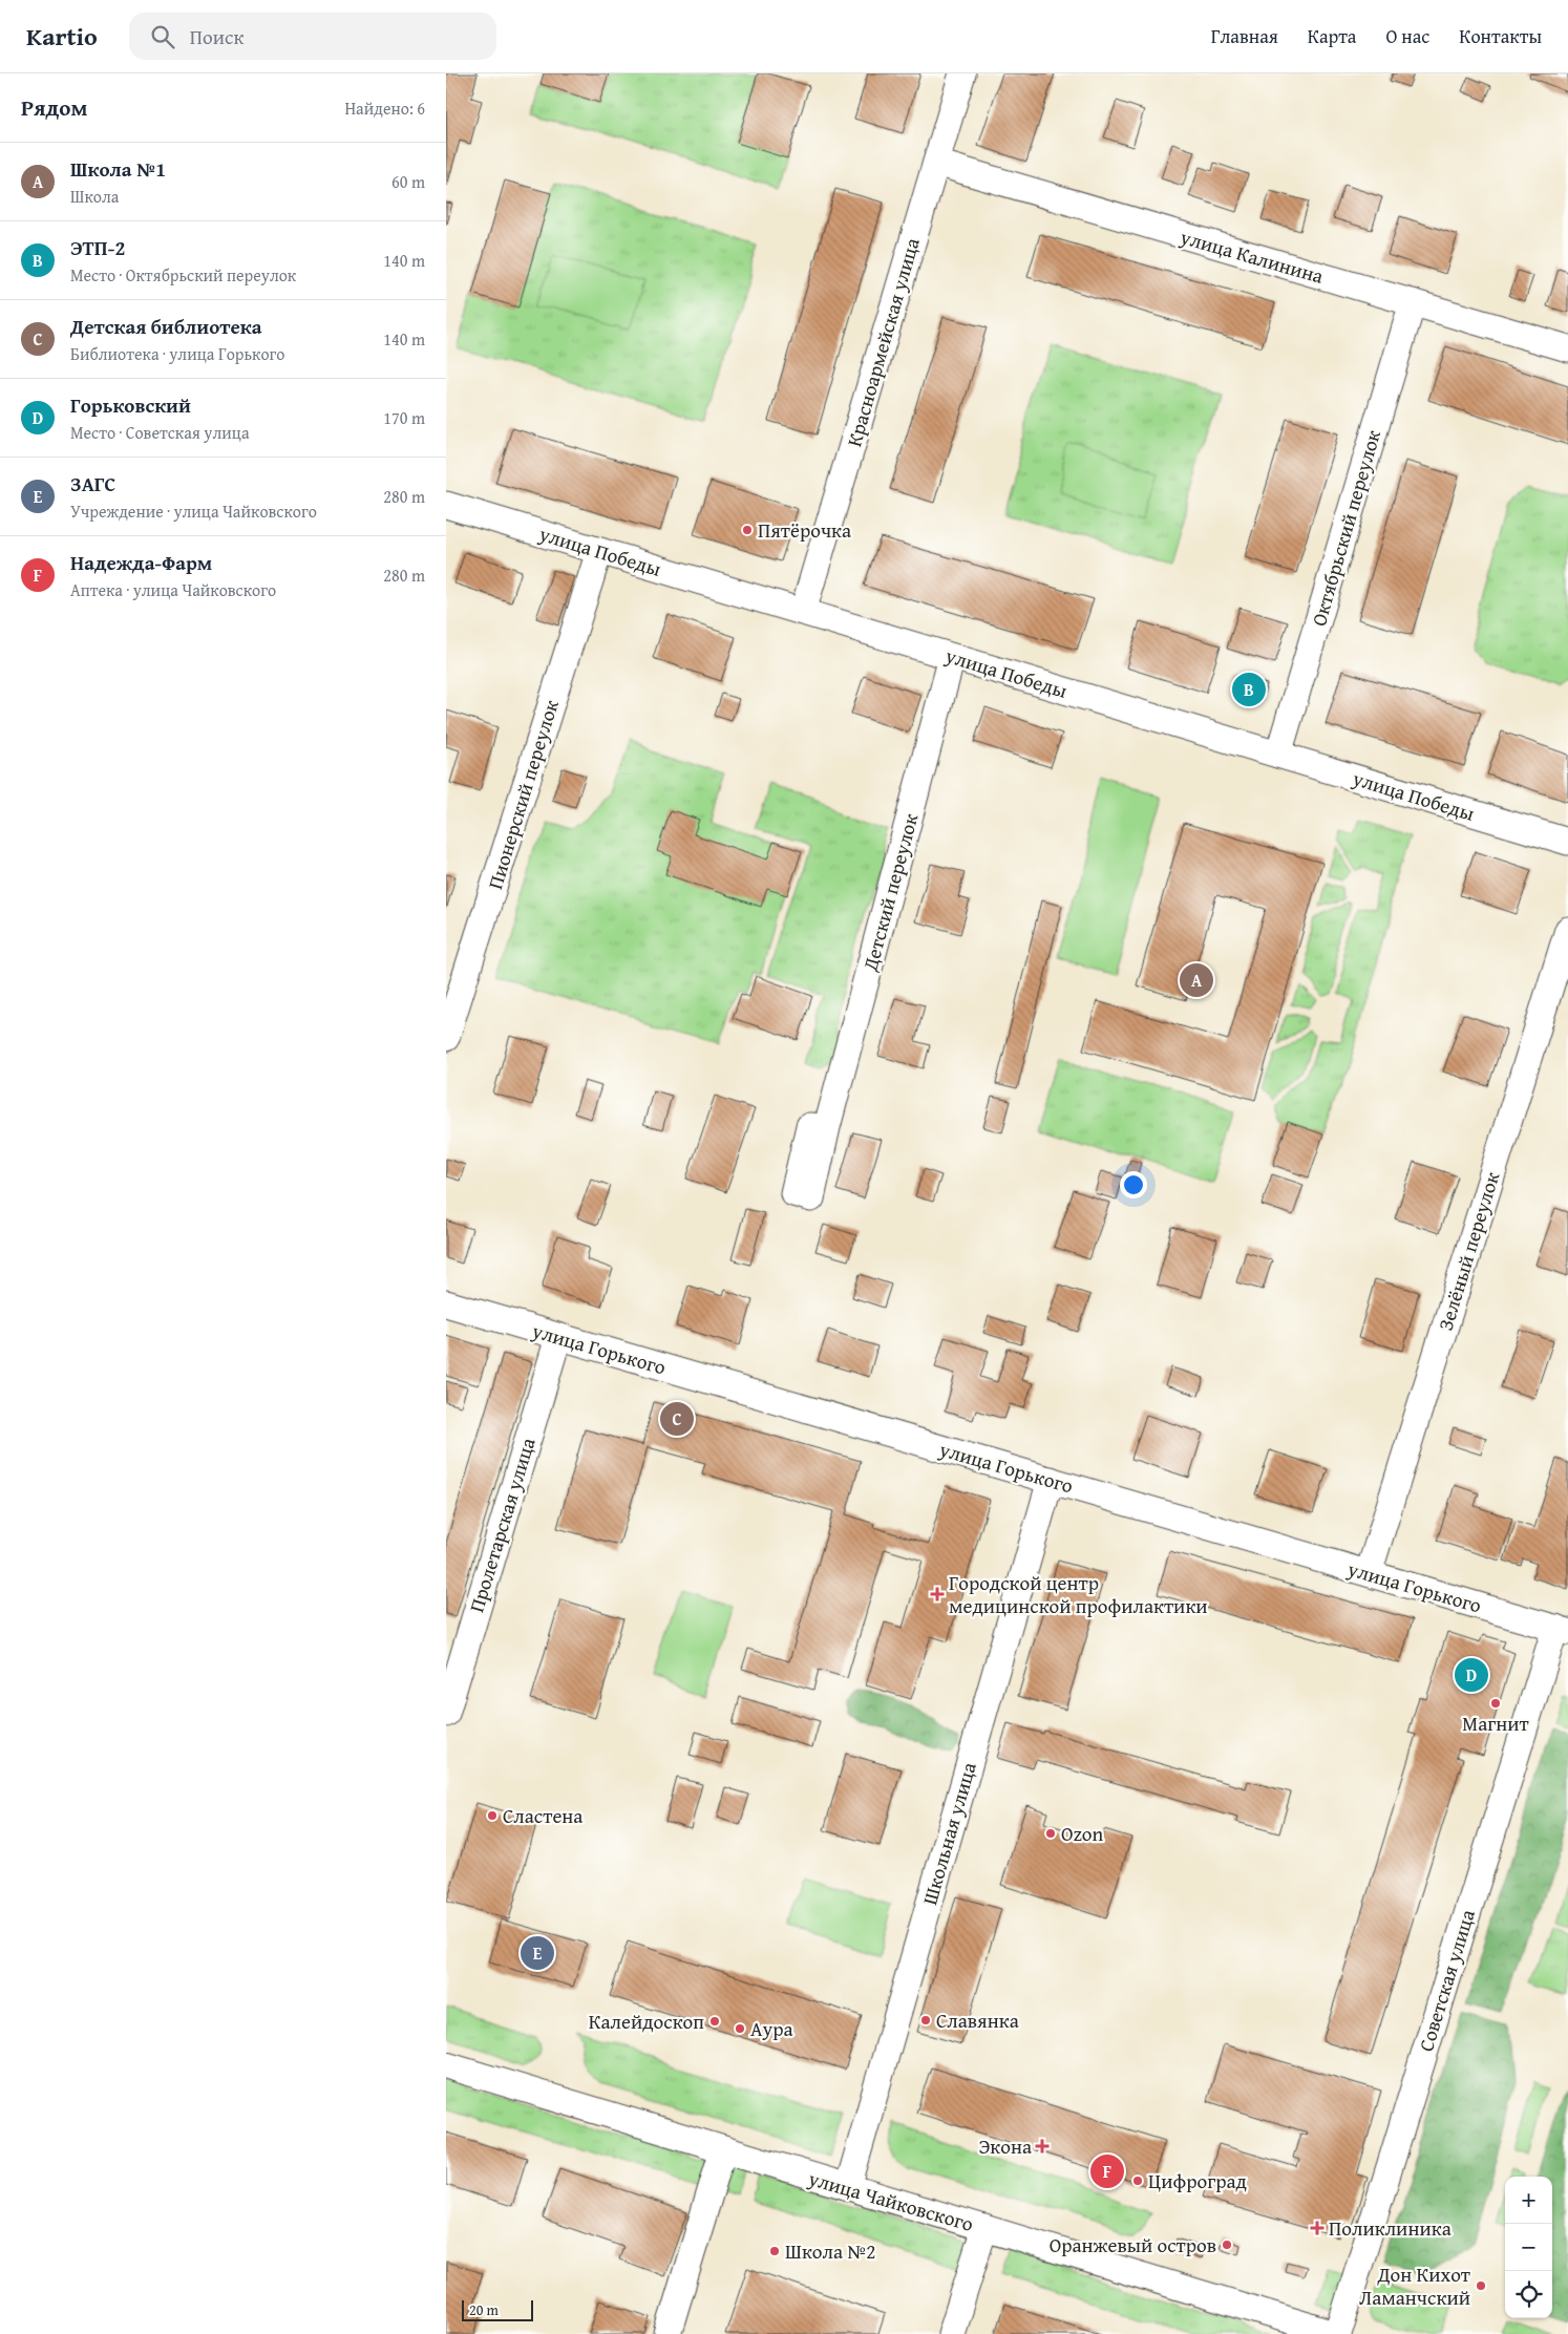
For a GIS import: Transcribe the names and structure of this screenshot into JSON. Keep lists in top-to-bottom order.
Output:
{
  "streets": {
    "street": [
      "улица Калинина",
      "Красноармейская улица",
      "Октябрьский переулок",
      "улица Победы",
      "Пионерский переулок",
      "Детский переулок",
      "Зелёный переулок",
      "улица Горького",
      "Пролетарская улица",
      "Школьная улица",
      "Советская улица",
      "улица Чайковского"
    ]
  },
  "crossings": [
    ["улица Калинина", "Красноармейская улица"],
    ["улица Калинина", "Октябрьский переулок"],
    ["Красноармейская улица", "улица Победы"],
    ["Октябрьский переулок", "улица Победы"],
    ["улица Победы", "Пионерский переулок"],
    ["улица Победы", "Детский переулок"],
    ["Зелёный переулок", "улица Горького"],
    ["улица Горького", "Пролетарская улица"],
    ["улица Горького", "Школьная улица"],
    ["улица Горького", "Советская улица"],
    ["Школьная улица", "улица Чайковского"],
    ["Советская улица", "улица Чайковского"]
  ],
  "places": {
    "other": [
      "Пятёрочка",
      "Магнит",
      "Сластена",
      "Ozon",
      "Славянка",
      "Калейдоскоп",
      "Аура",
      "Цифроград",
      "Оранжевый остров",
      "Школа №2",
      "Дон Кихот Ламанчский"
    ],
    "health": ["Городской центр медицинской профилактики", "Экона", "Поликлиника"]
  },
  "scale_bar": "20 m",
  "page": {
    "header": "Kartio",
    "search": "Поиск",
    "nav": [
      "Главная",
      "Карта",
      "О нас",
      "Контакты"
    ],
    "heading": ["Рядом", "Найдено: 6"],
    "list": [
      {
        "mark": "A",
        "name": "Школа №1",
        "note": "Школа",
        "value": "60 m"
      },
      {
        "mark": "B",
        "name": "ЭТП-2",
        "note": "Место · Октябрьский переулок",
        "value": "140 m"
      },
      {
        "mark": "C",
        "name": "Детская библиотека",
        "note": "Библиотека · улица Горького",
        "value": "140 m"
      },
      {
        "mark": "D",
        "name": "Горьковский",
        "note": "Место · Советская улица",
        "value": "170 m"
      },
      {
        "mark": "E",
        "name": "ЗАГС",
        "note": "Учреждение · улица Чайковского",
        "value": "280 m"
      },
      {
        "mark": "F",
        "name": "Надежда-Фарм",
        "note": "Аптека · улица Чайковского",
        "value": "280 m"
      }
    ],
    "pins": [
      "B",
      "A",
      "C",
      "D",
      "E",
      "F"
    ],
    "map_buttons": ["+", "−"],
    "scale": "20 m"
  }
}
